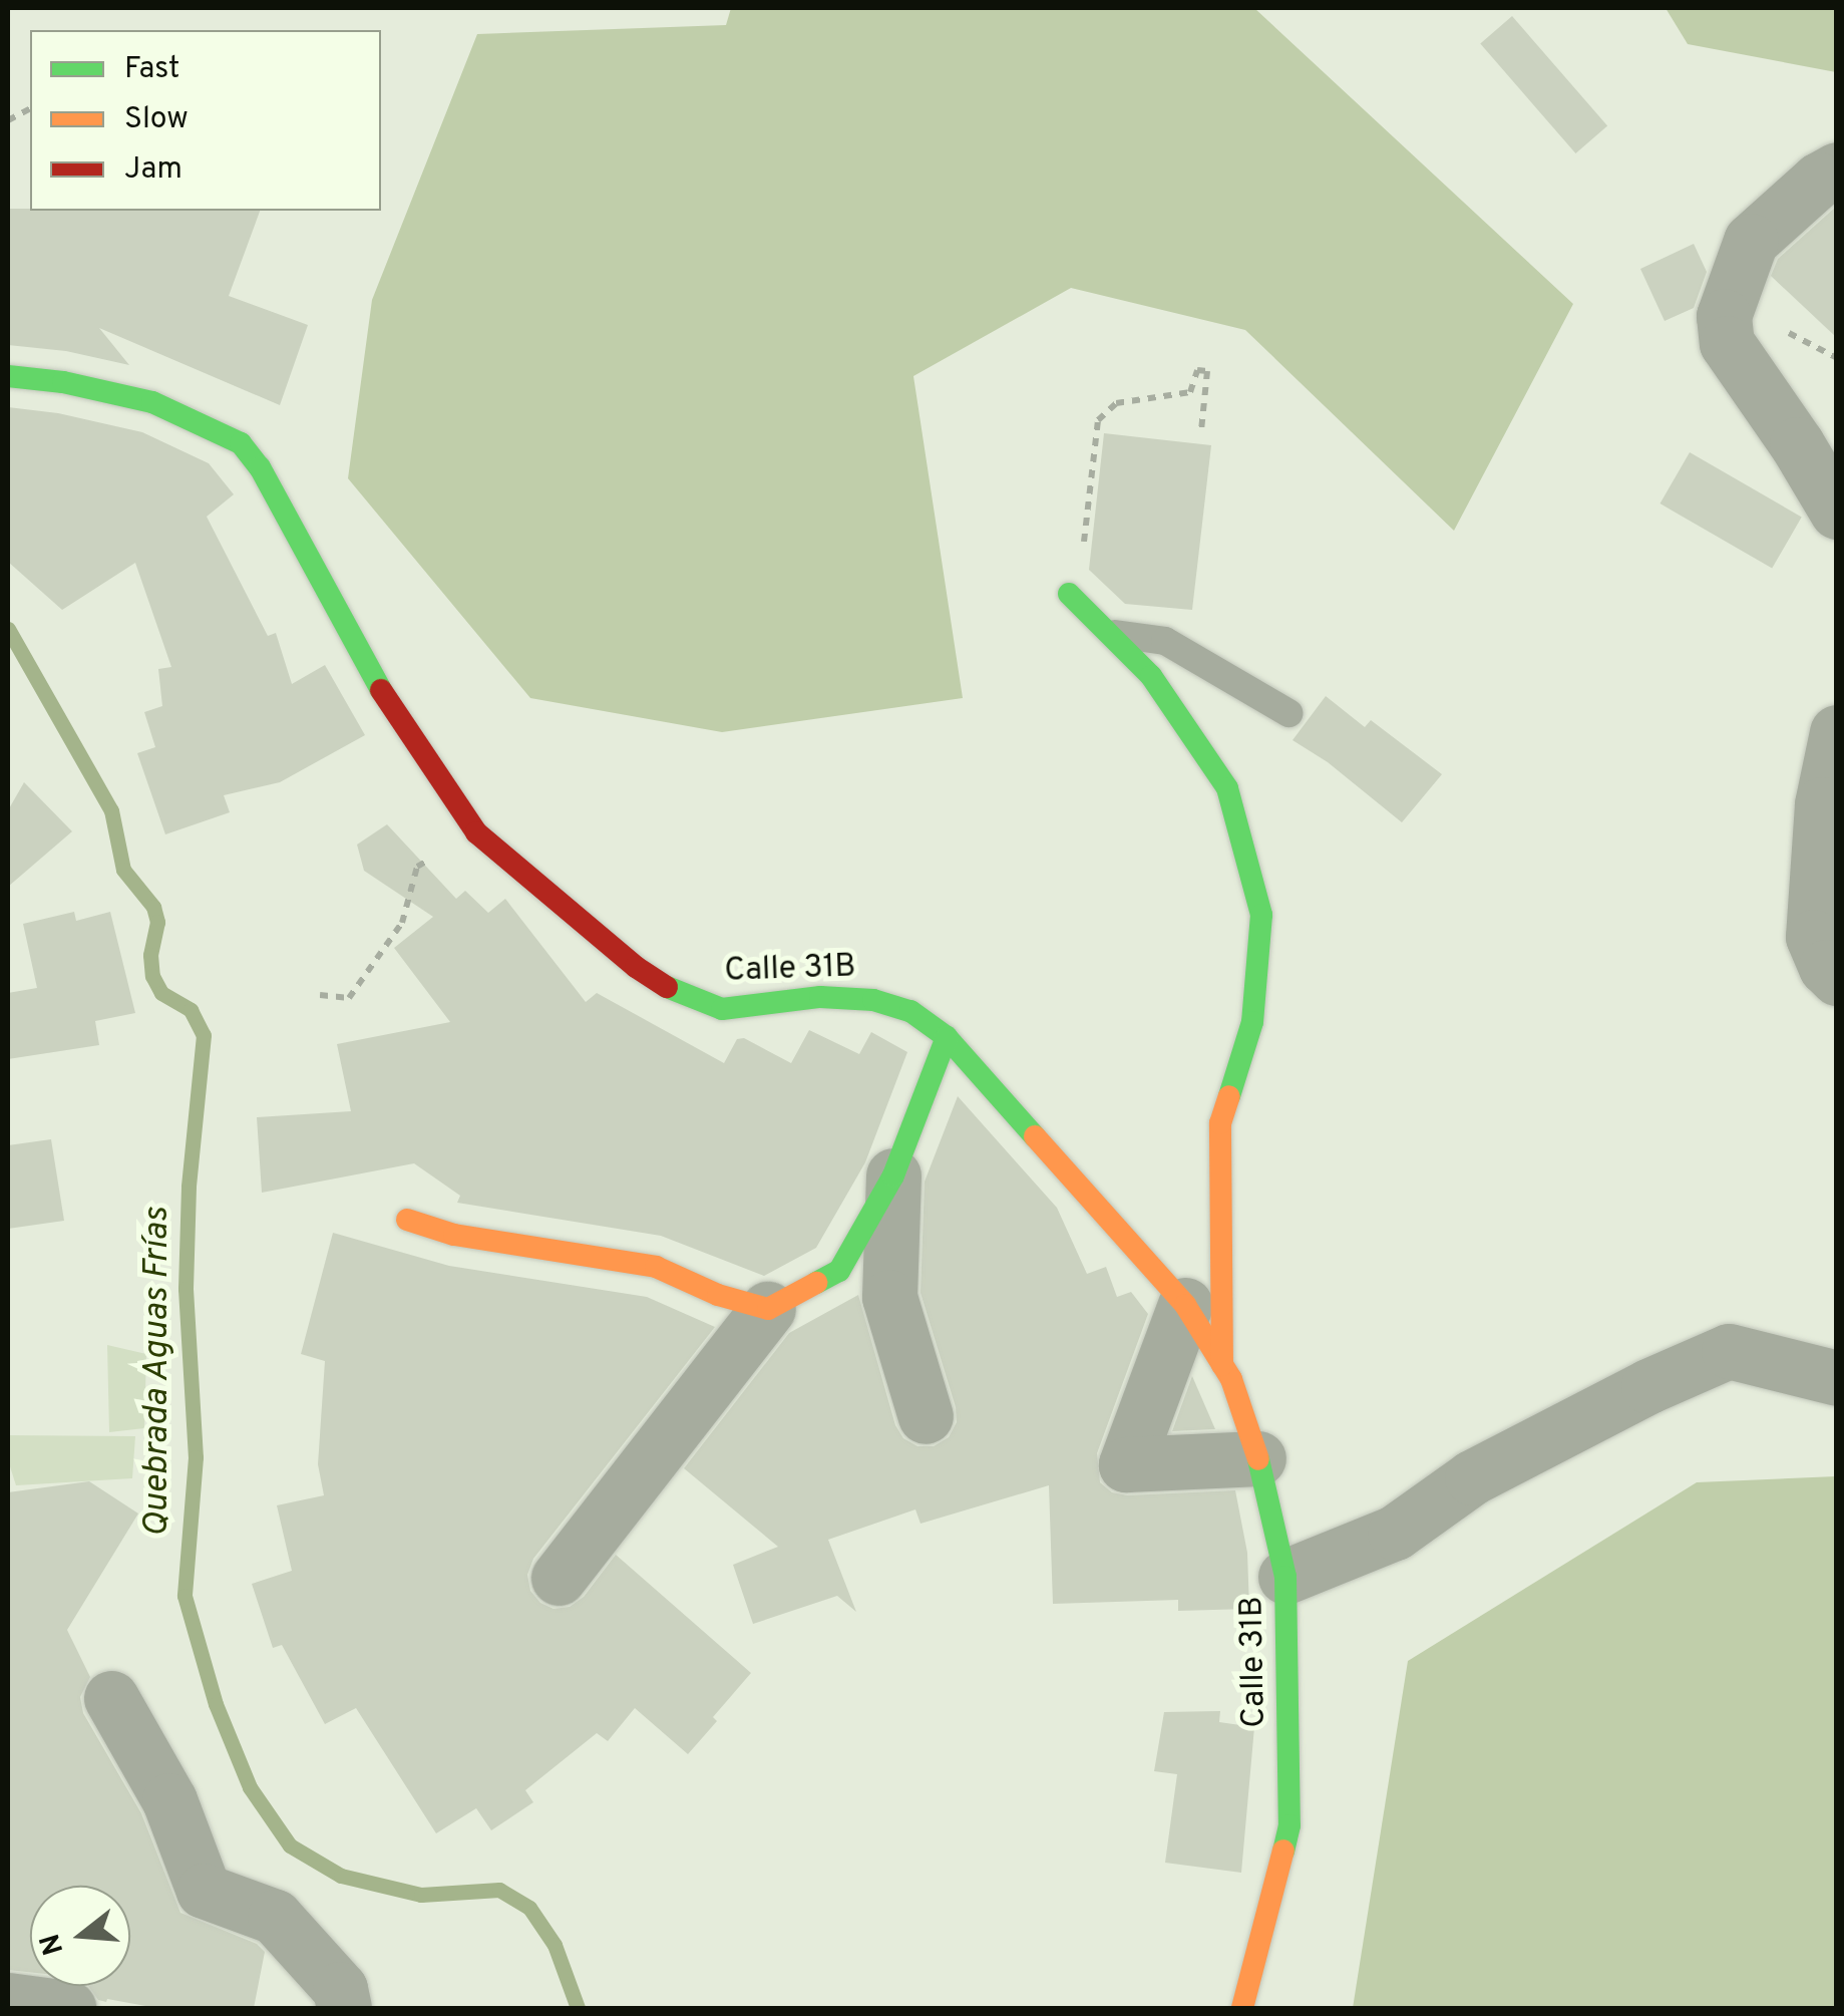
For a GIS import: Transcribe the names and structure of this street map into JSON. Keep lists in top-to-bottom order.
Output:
{
  "streets": {
    "street": ["Calle 31B"]
  },
  "water": ["Quebrada Aguas Frías"],
  "legend": ["Fast", "Slow", "Jam"],
  "north": "left"
}
